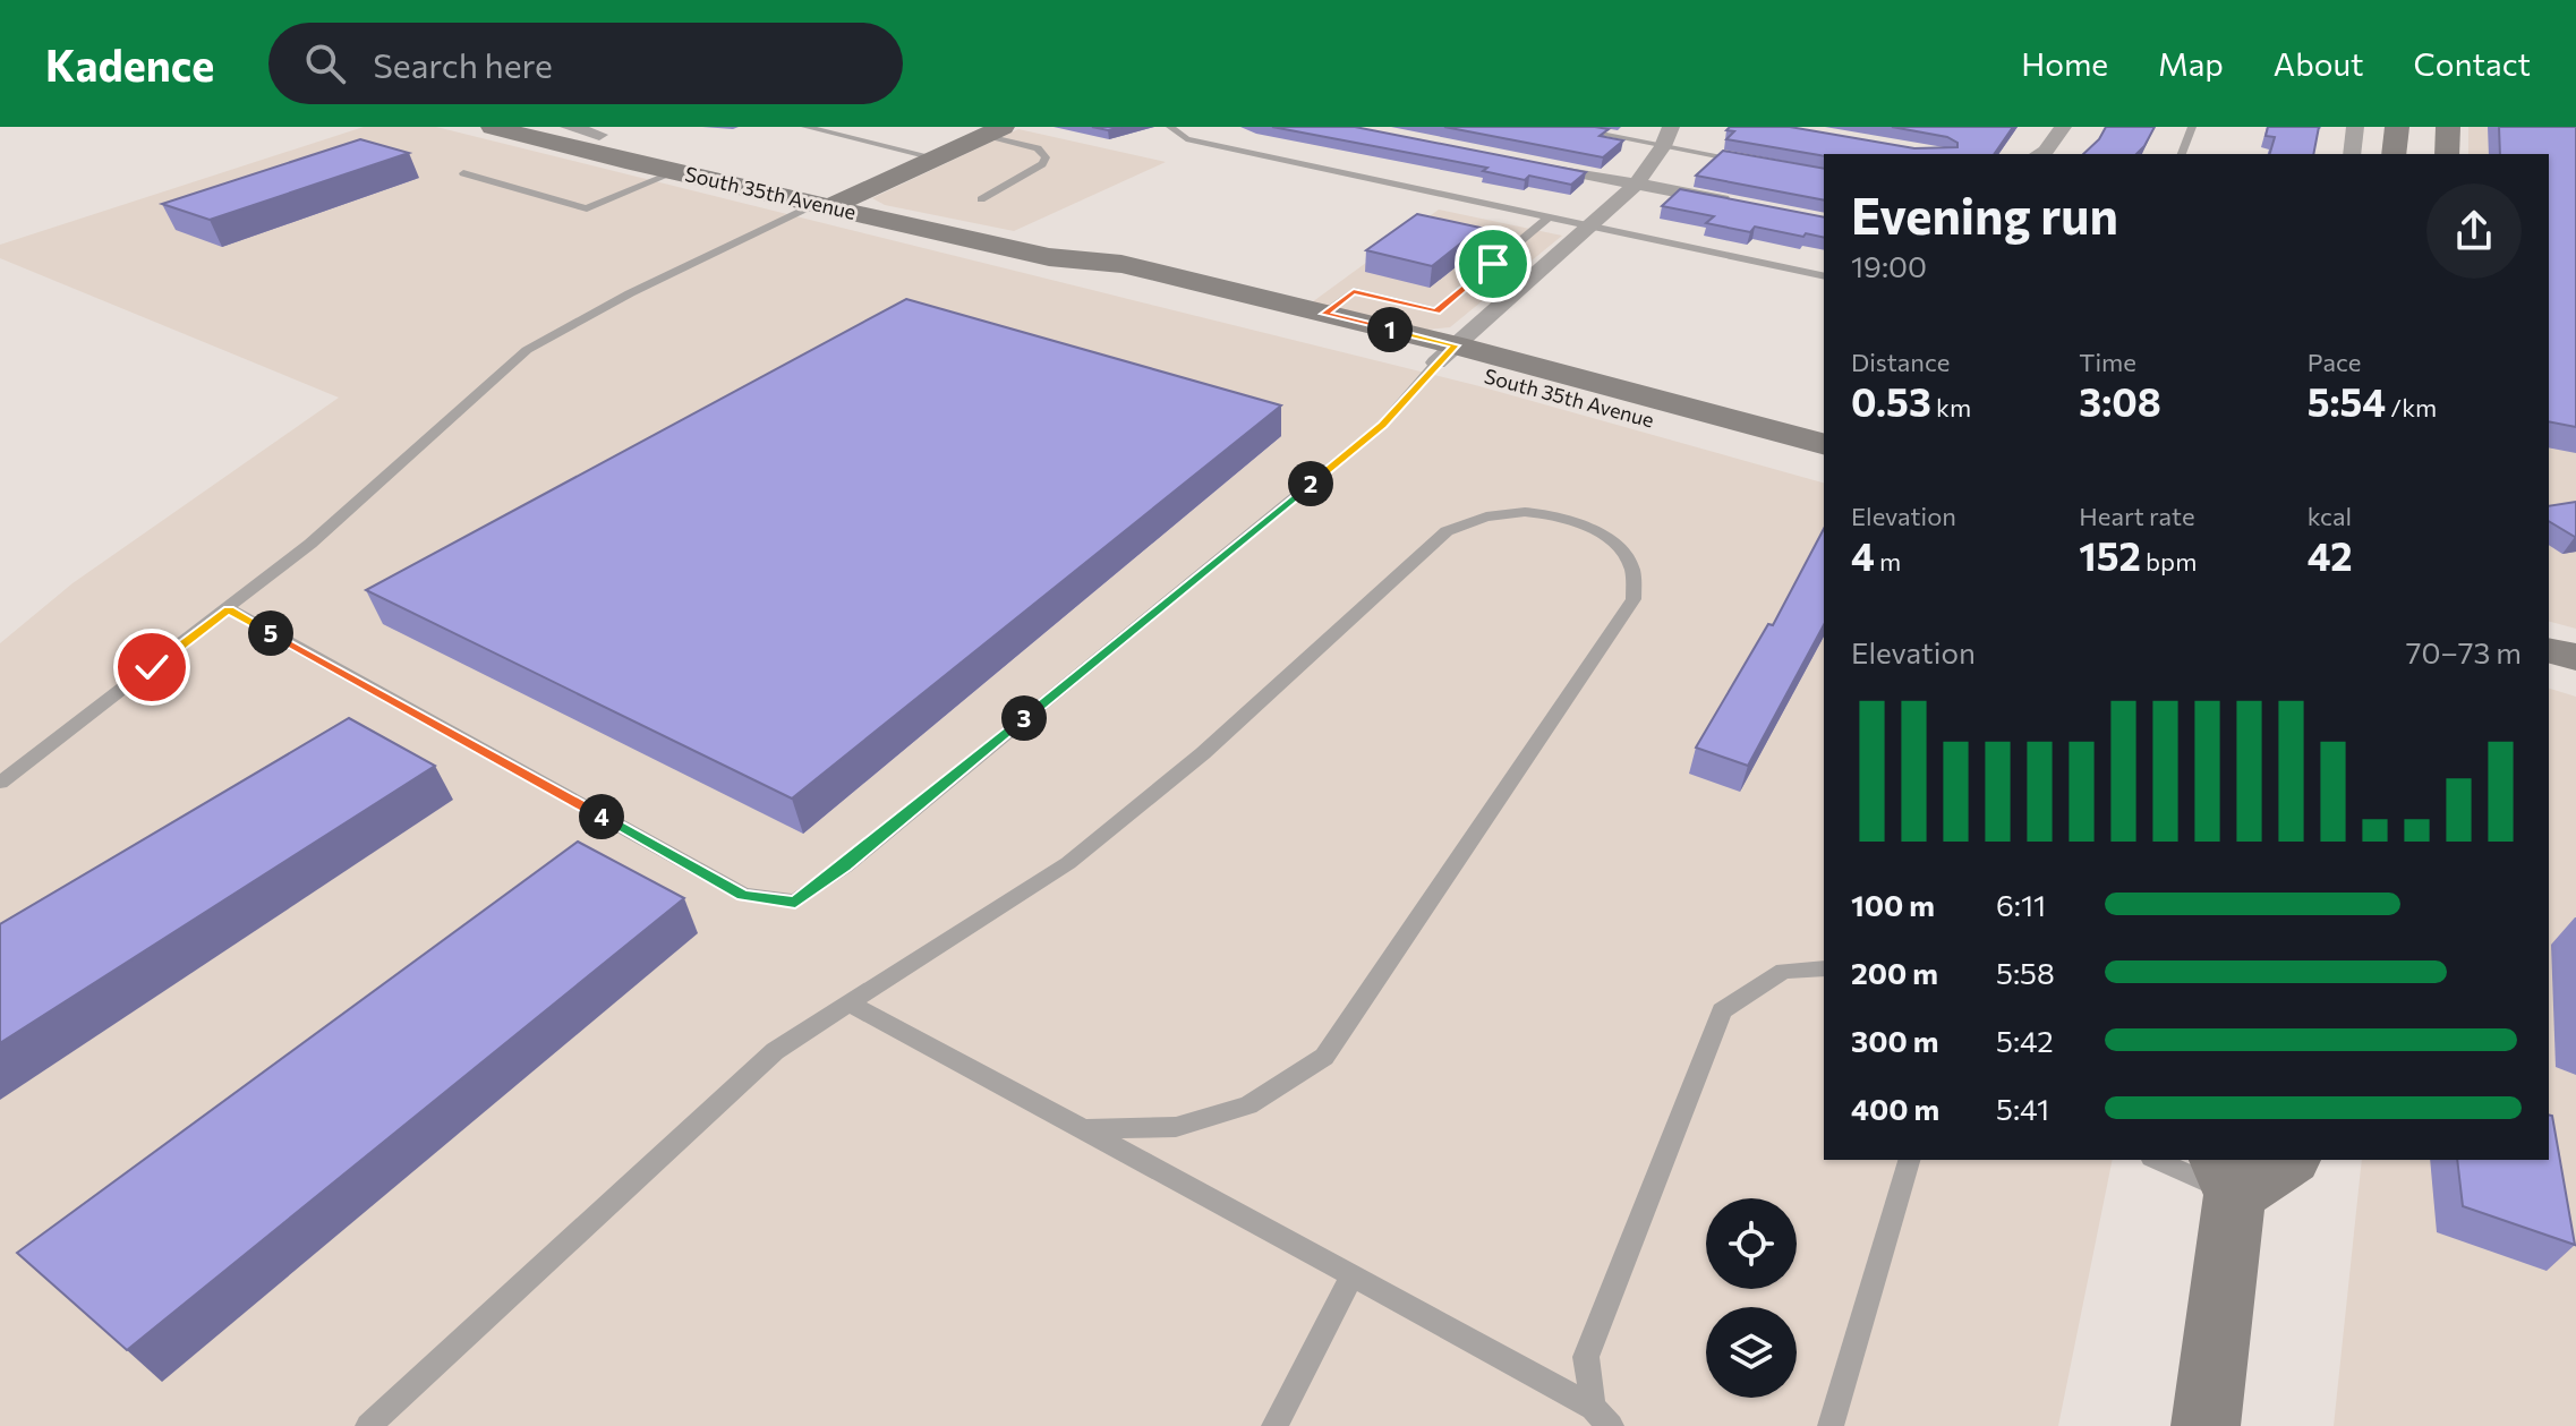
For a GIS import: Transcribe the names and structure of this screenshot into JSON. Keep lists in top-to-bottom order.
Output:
{
  "streets": {
    "main road": ["South 35th Avenue"]
  },
  "page": {
    "header": "Kadence",
    "search": "Search here",
    "nav": [
      "Home",
      "Map",
      "About",
      "Contact"
    ],
    "heading": ["Evening run", "19:00"],
    "pins": [
      "1",
      "2",
      "5",
      "3",
      "4"
    ],
    "stats": [
      ["Distance", "0.53 km"],
      ["Time", "3:08"],
      ["Pace", "5:54 /km"],
      ["Elevation", "4 m"],
      ["Heart rate", "152 bpm"],
      ["kcal", "42"]
    ],
    "chart": ["Elevation", "70–73 m"],
    "list": [
      {
        "name": "100 m",
        "note": "6:11"
      },
      {
        "name": "200 m",
        "note": "5:58"
      },
      {
        "name": "300 m",
        "note": "5:42"
      },
      {
        "name": "400 m",
        "note": "5:41"
      }
    ]
  }
}
